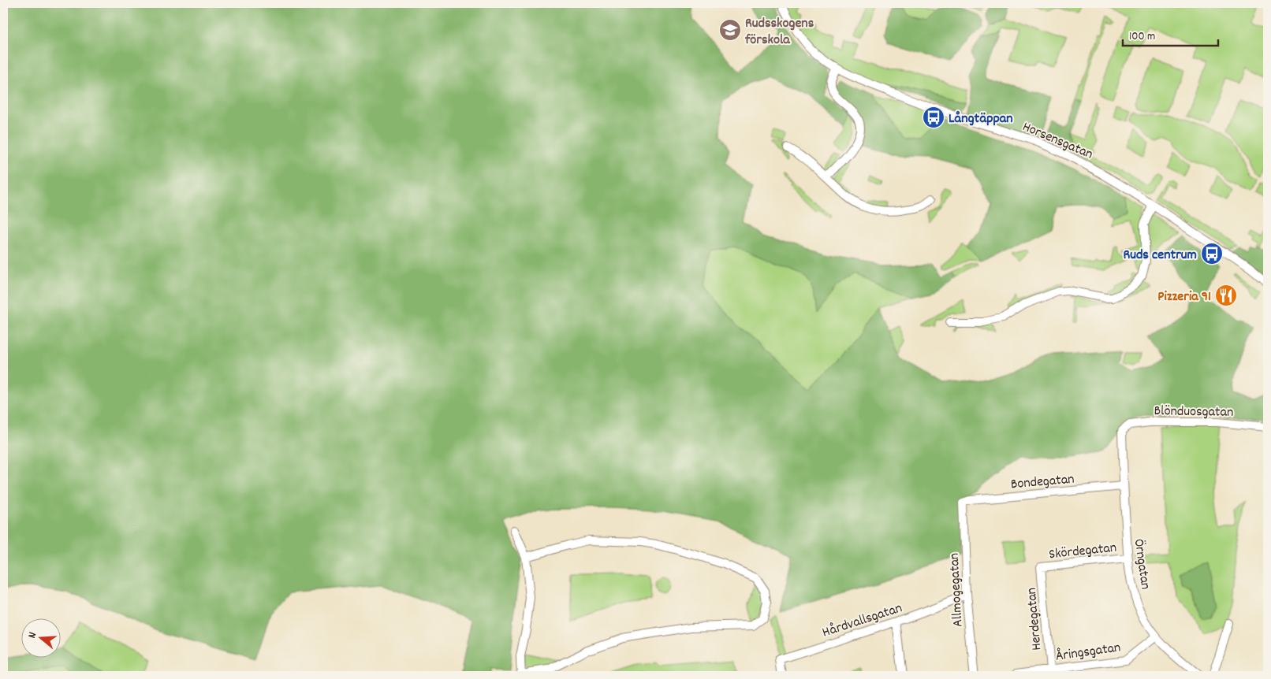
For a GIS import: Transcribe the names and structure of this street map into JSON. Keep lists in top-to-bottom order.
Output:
{
  "streets": {
    "street": [
      "Horsensgatan",
      "Blönduosgatan",
      "Bondegatan",
      "Skördegatan",
      "Örngatan",
      "Allmogegatan",
      "Hårdvallsgatan",
      "Herdegatan",
      "Åringsgatan"
    ]
  },
  "crossings": [
    ["Blönduosgatan", "Örngatan"],
    ["Bondegatan", "Örngatan"],
    ["Bondegatan", "Allmogegatan"],
    ["Skördegatan", "Örngatan"],
    ["Skördegatan", "Herdegatan"],
    ["Örngatan", "Åringsgatan"],
    ["Allmogegatan", "Hårdvallsgatan"],
    ["Herdegatan", "Åringsgatan"]
  ],
  "places": {
    "school or university": ["Rudsskogens förskola"],
    "bus stop": ["Långtäppan", "Ruds centrum"],
    "restaurant": ["Pizzeria 91"]
  },
  "scale_bar": "100 m",
  "north": "left"
}
